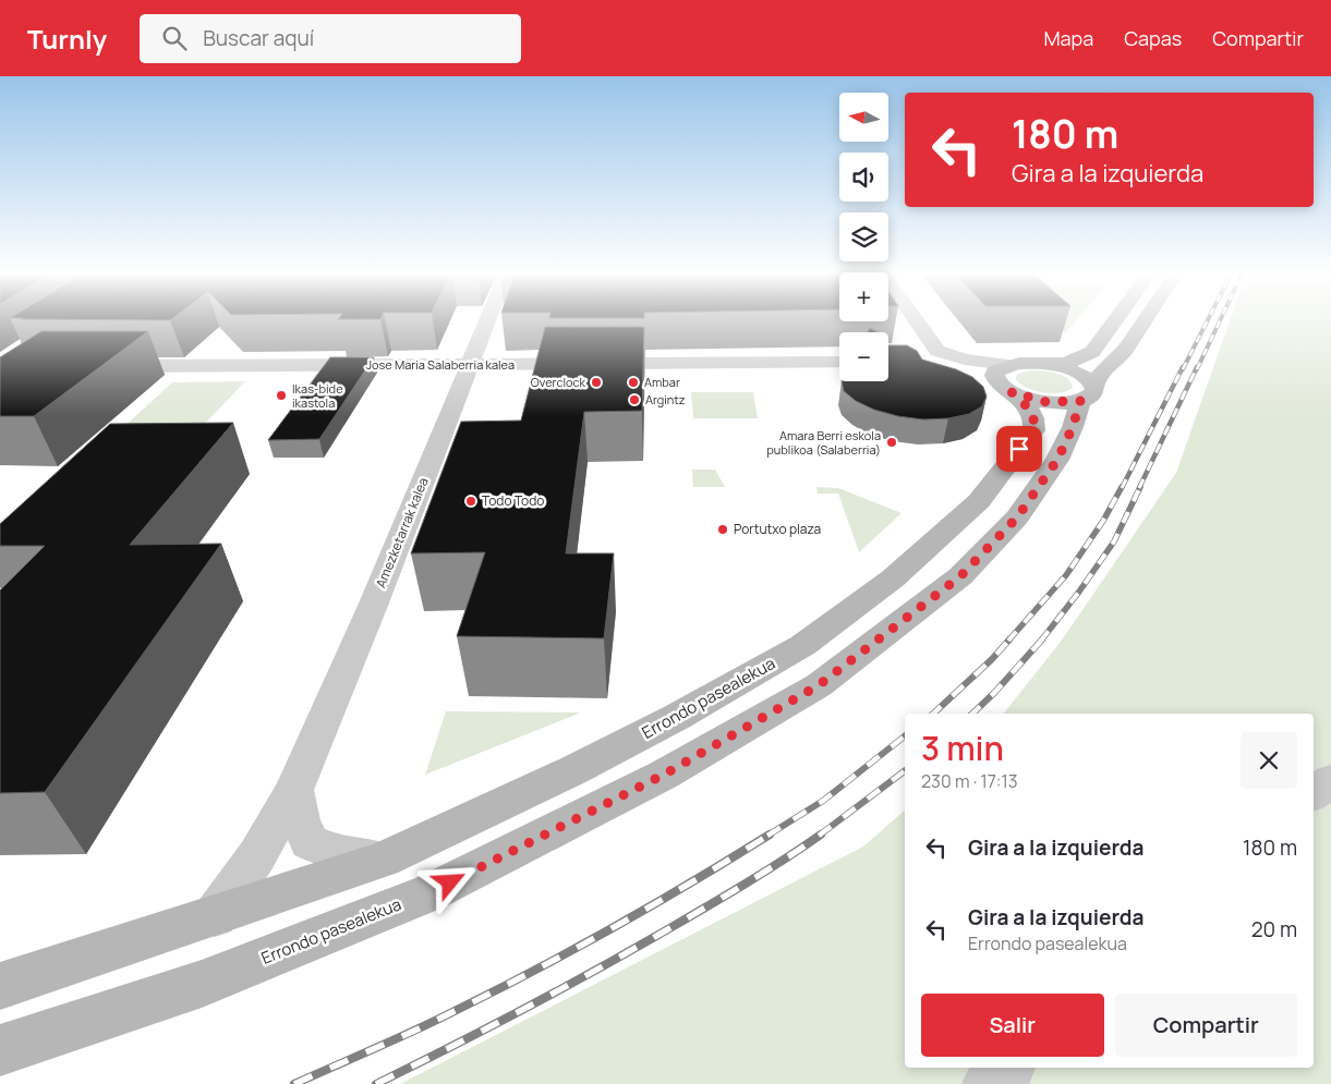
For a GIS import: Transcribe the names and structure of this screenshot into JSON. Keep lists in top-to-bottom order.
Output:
{
  "streets": {
    "main road": ["Errondo pasealekua"],
    "street": ["Jose Maria Salaberria kalea", "Amezketarrak kalea"]
  },
  "crossings": [
    ["Jose Maria Salaberria kalea", "Amezketarrak kalea"],
    ["Amezketarrak kalea", "Errondo pasealekua"]
  ],
  "places": [
    "Overclock",
    "Ambar",
    "Ikas-bide ikastola",
    "Argintz",
    "Amara Berri eskola publikoa (Salaberria)",
    "Todo Todo",
    "Portutxo plaza"
  ],
  "north": "left",
  "page": {
    "header": "Turnly",
    "search": "Buscar aquí",
    "nav": ["Mapa", "Capas", "Compartir"],
    "map_buttons": ["+", "−"],
    "turn": ["180 m", "Gira a la izquierda"],
    "heading": ["3 min", "230 m · 17:13"],
    "list": [
      {
        "name": "Gira a la izquierda",
        "value": "180 m"
      },
      {
        "name": "Gira a la izquierda",
        "note": "Errondo pasealekua",
        "value": "20 m"
      }
    ],
    "buttons": ["Salir", "Compartir"]
  }
}
